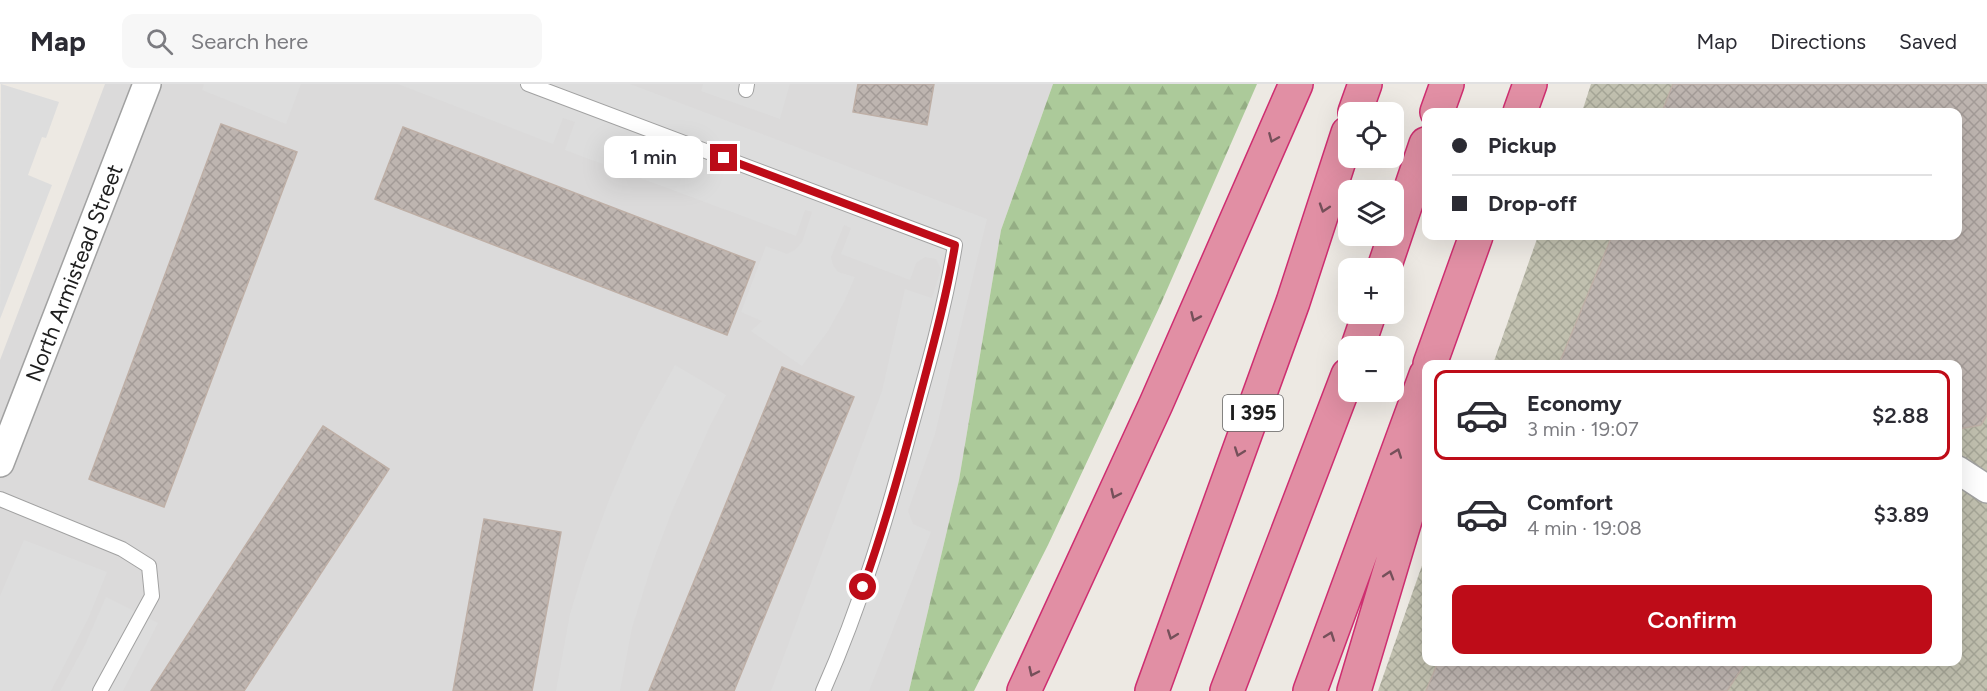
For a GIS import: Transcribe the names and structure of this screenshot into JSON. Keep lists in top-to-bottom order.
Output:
{
  "streets": {
    "highway": ["I 395"],
    "street": ["North Armistead Street"]
  },
  "page": {
    "header": "Map",
    "search": "Search here",
    "nav": ["Map", "Directions", "Saved"],
    "map_buttons": ["+", "−"],
    "banner": ["Pickup", "Drop-off"],
    "bubble": "1 min",
    "list": [
      {
        "name": "Economy",
        "note": "3 min · 19:07",
        "value": "$2.88"
      },
      {
        "name": "Comfort",
        "note": "4 min · 19:08",
        "value": "$3.89"
      }
    ],
    "buttons": "Confirm"
  }
}
